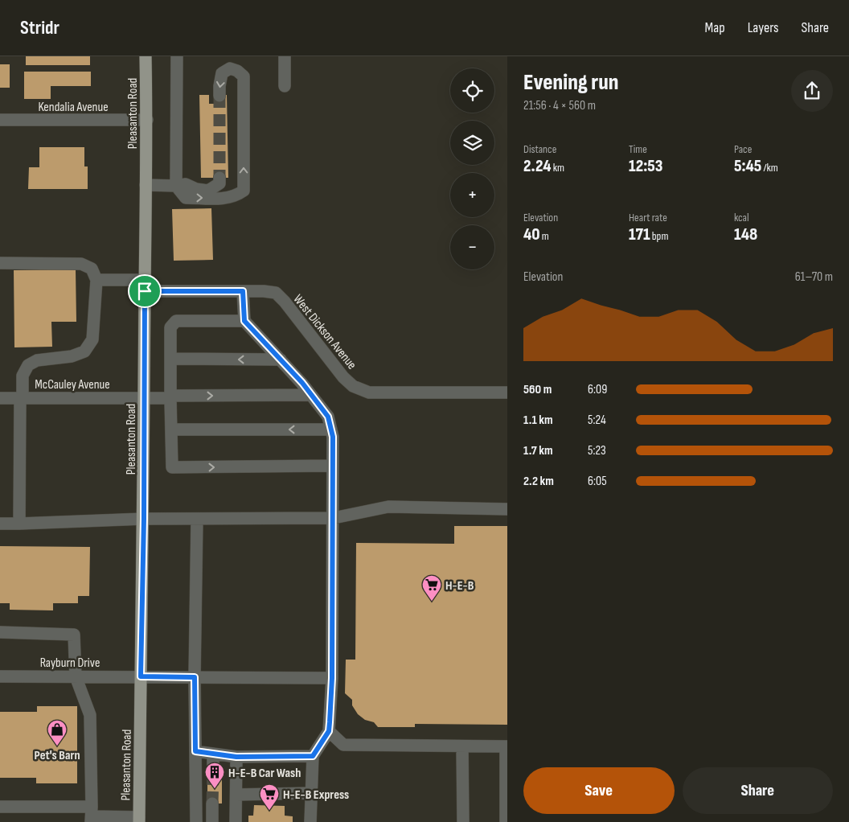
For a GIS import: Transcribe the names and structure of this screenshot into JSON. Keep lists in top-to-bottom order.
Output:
{
  "streets": {
    "main road": ["Pleasanton Road"],
    "street": [
      "Kendalia Avenue",
      "West Dickson Avenue",
      "McCauley Avenue",
      "Rayburn Drive"
    ]
  },
  "crossings": [
    ["Kendalia Avenue", "Pleasanton Road"],
    ["Pleasanton Road", "West Dickson Avenue"],
    ["Pleasanton Road", "McCauley Avenue"],
    ["Pleasanton Road", "Rayburn Drive"]
  ],
  "places": {
    "supermarket": ["H-E-B", "H-E-B Express"],
    "shop": ["Pet's Barn"],
    "building": ["H-E-B Car Wash"]
  },
  "page": {
    "header": "Stridr",
    "nav": ["Map", "Layers", "Share"],
    "heading": ["Evening run", "21:56 · 4 × 560 m"],
    "map_buttons": ["+", "−"],
    "stats": [
      ["Distance", "2.24 km"],
      ["Time", "12:53"],
      ["Pace", "5:45 /km"],
      ["Elevation", "40 m"],
      ["Heart rate", "171 bpm"],
      ["kcal", "148"]
    ],
    "chart": ["Elevation", "61–70 m"],
    "list": [
      {
        "name": "560 m",
        "note": "6:09"
      },
      {
        "name": "1.1 km",
        "note": "5:24"
      },
      {
        "name": "1.7 km",
        "note": "5:23"
      },
      {
        "name": "2.2 km",
        "note": "6:05"
      }
    ],
    "buttons": ["Save", "Share"]
  }
}
